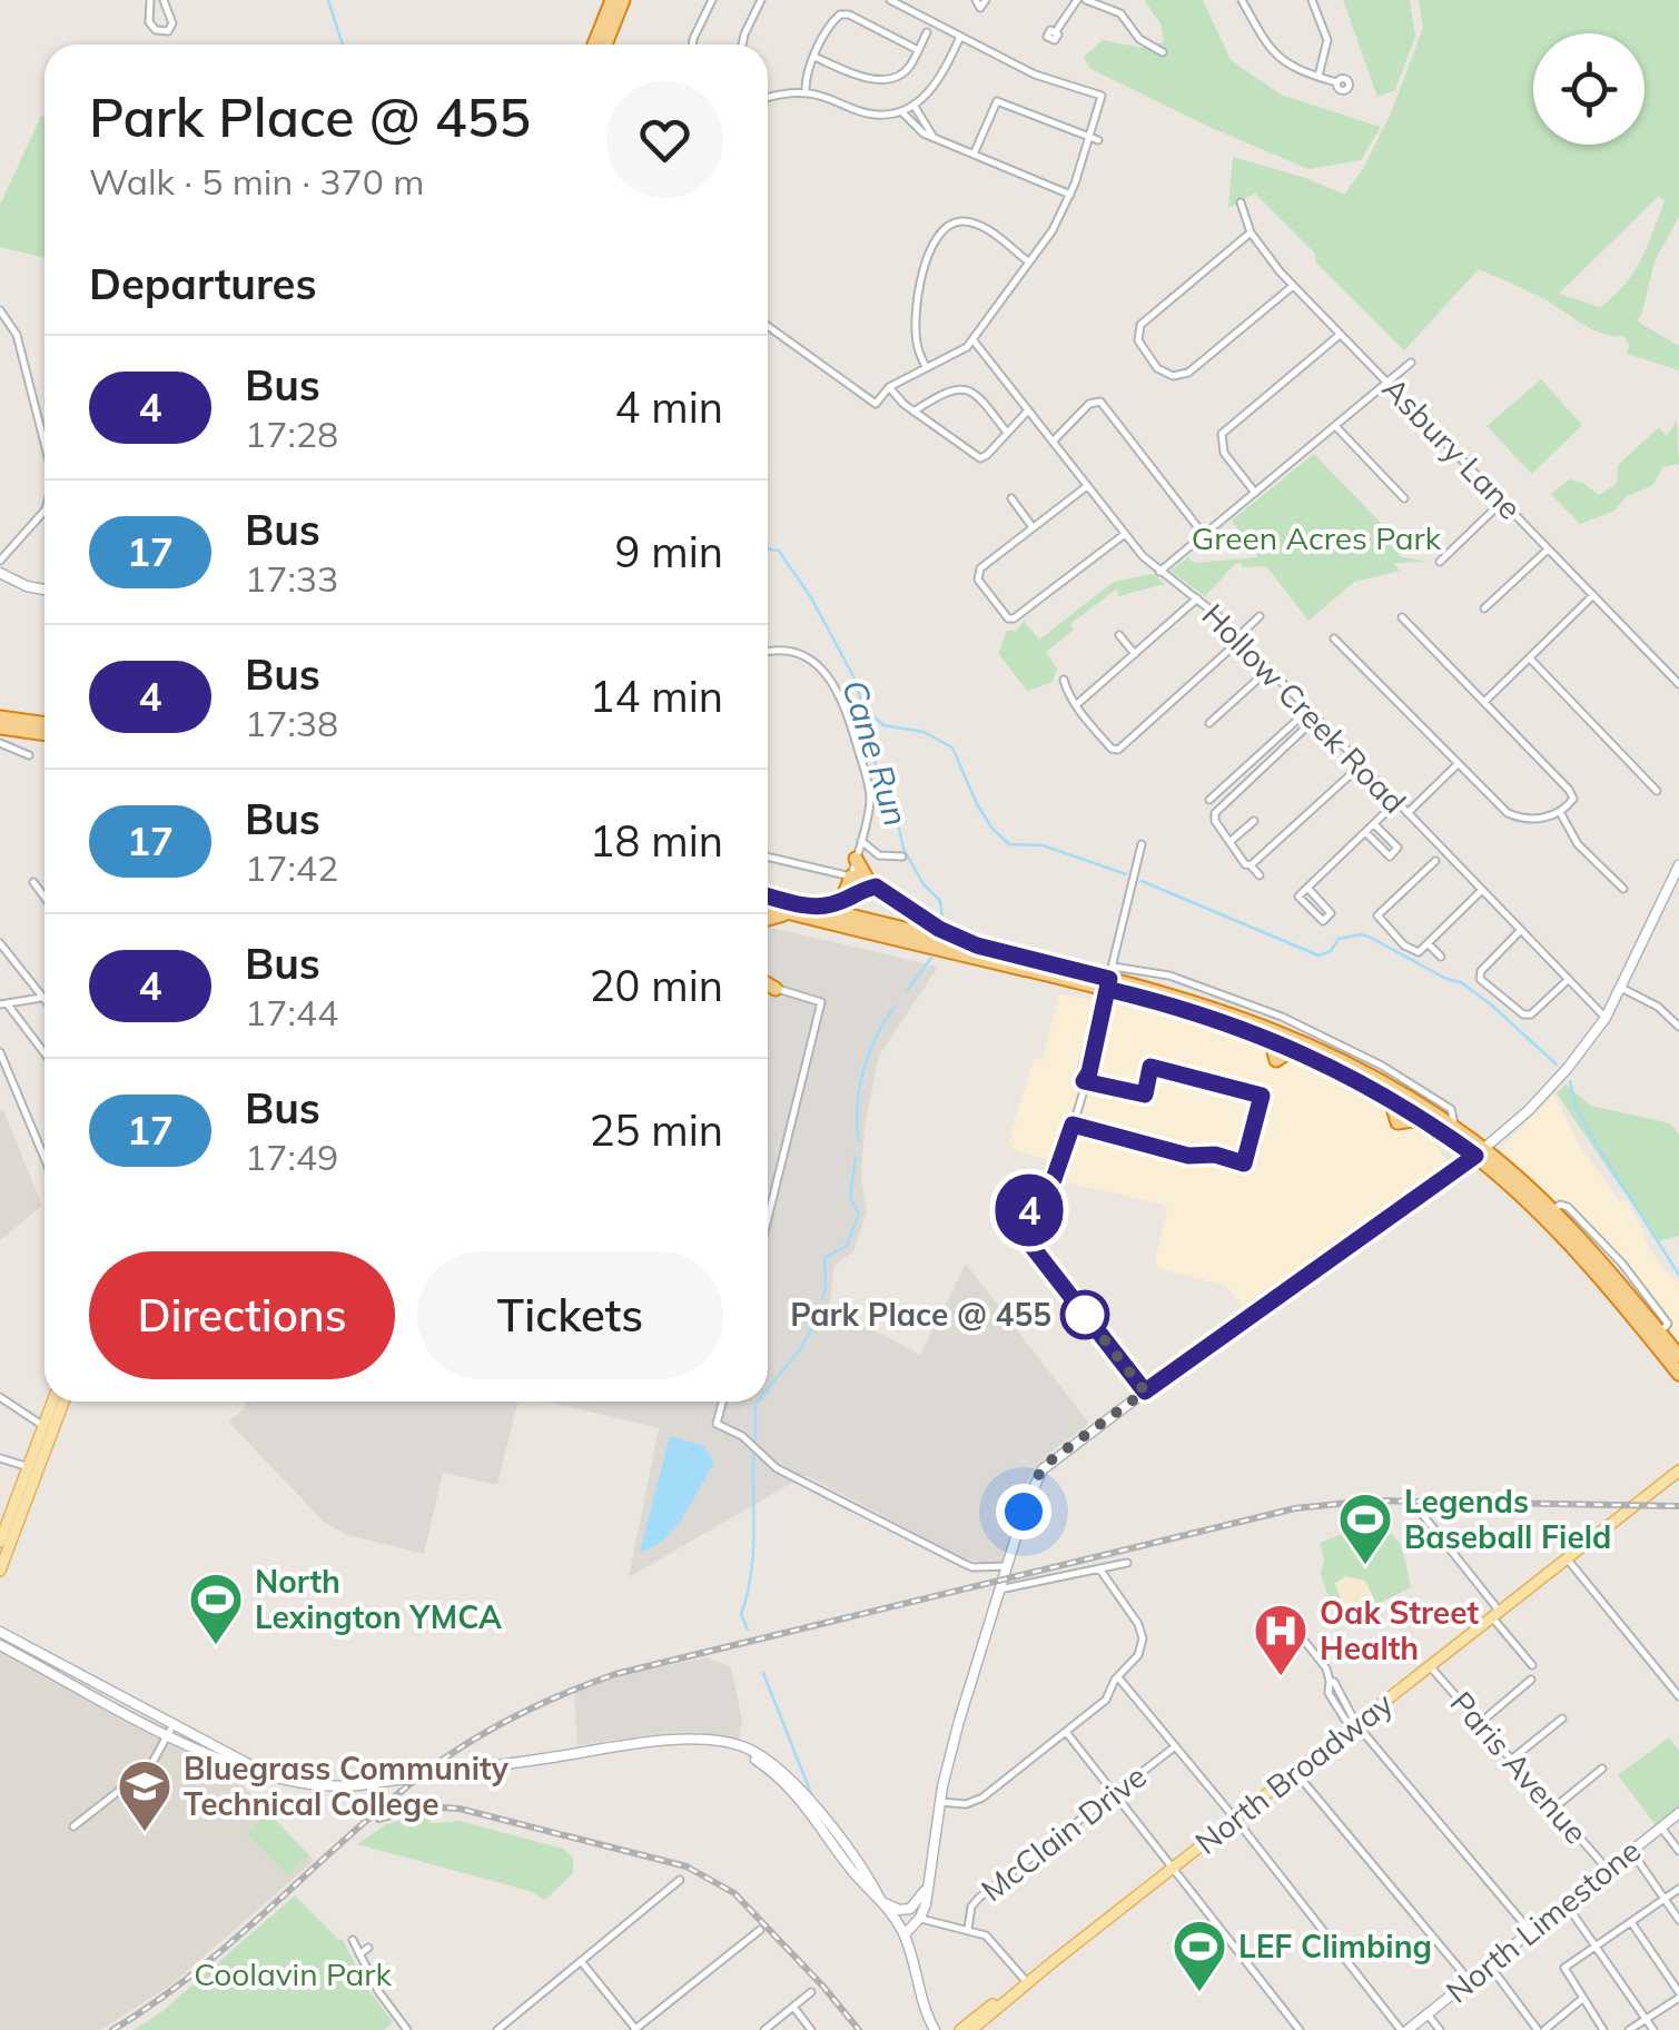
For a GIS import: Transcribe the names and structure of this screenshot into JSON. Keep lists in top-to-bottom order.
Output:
{
  "streets": {
    "main road": ["North Broadway", "North Limestone"],
    "street": [
      "Asbury Lane",
      "Hollow Creek Road",
      "Paris Avenue",
      "McClain Drive"
    ]
  },
  "crossings": [
    ["Paris Avenue", "North Broadway"],
    ["Paris Avenue", "North Limestone"]
  ],
  "water": ["Cane Run"],
  "parks": ["Green Acres Park", "Coolavin Park"],
  "places": {
    "other": ["Park Place @ 455"],
    "sports": ["Legends Baseball Field", "North Lexington YMCA", "LEF Climbing"],
    "hospital": ["Oak Street Health"],
    "school or university": ["Bluegrass Community Technical College"]
  },
  "lines": ["bus line 4"],
  "page": {
    "on_map": "4",
    "heading": [
      ["Park Place @ 455", "Walk · 5 min · 370 m"],
      "Departures"
    ],
    "list": [
      {
        "mark": "4",
        "name": "Bus",
        "note": "17:28",
        "value": "4 min"
      },
      {
        "mark": "17",
        "name": "Bus",
        "note": "17:33",
        "value": "9 min"
      },
      {
        "mark": "4",
        "name": "Bus",
        "note": "17:38",
        "value": "14 min"
      },
      {
        "mark": "17",
        "name": "Bus",
        "note": "17:42",
        "value": "18 min"
      },
      {
        "mark": "4",
        "name": "Bus",
        "note": "17:44",
        "value": "20 min"
      },
      {
        "mark": "17",
        "name": "Bus",
        "note": "17:49",
        "value": "25 min"
      }
    ],
    "buttons": ["Directions", "Tickets"]
  }
}
